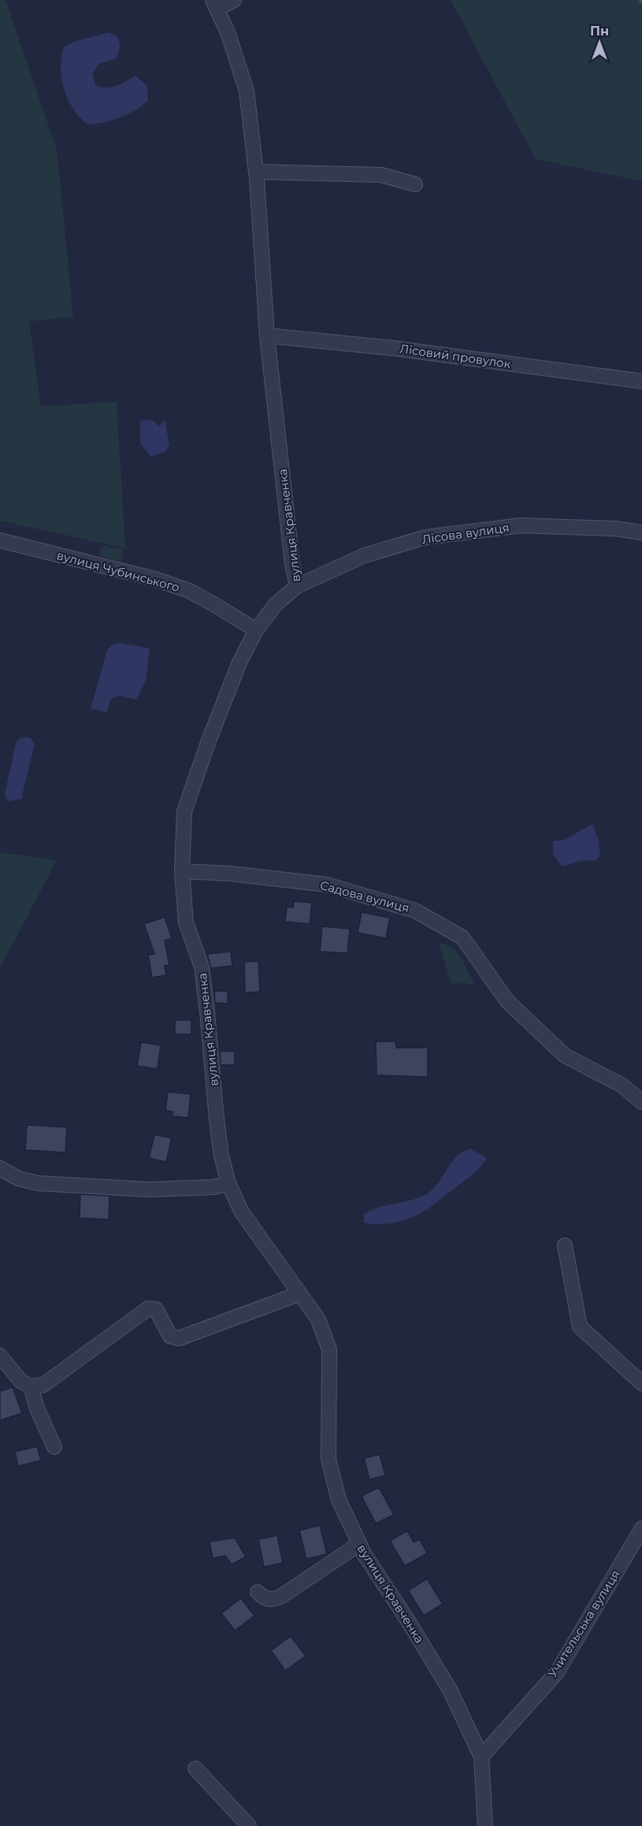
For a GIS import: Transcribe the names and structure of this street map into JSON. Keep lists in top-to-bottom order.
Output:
{
  "streets": {
    "street": [
      "Лісовий провулок",
      "вулиця Кравченка",
      "Лісова вулиця",
      "вулиця Чубинського",
      "Садова вулиця",
      "Учительська вулиця"
    ]
  },
  "crossings": [
    ["Лісовий провулок", "вулиця Кравченка"],
    ["вулиця Кравченка", "Лісова вулиця"],
    ["вулиця Кравченка", "вулиця Чубинського"],
    ["вулиця Кравченка", "Садова вулиця"],
    ["вулиця Кравченка", "Учительська вулиця"]
  ],
  "north": "top"
}
